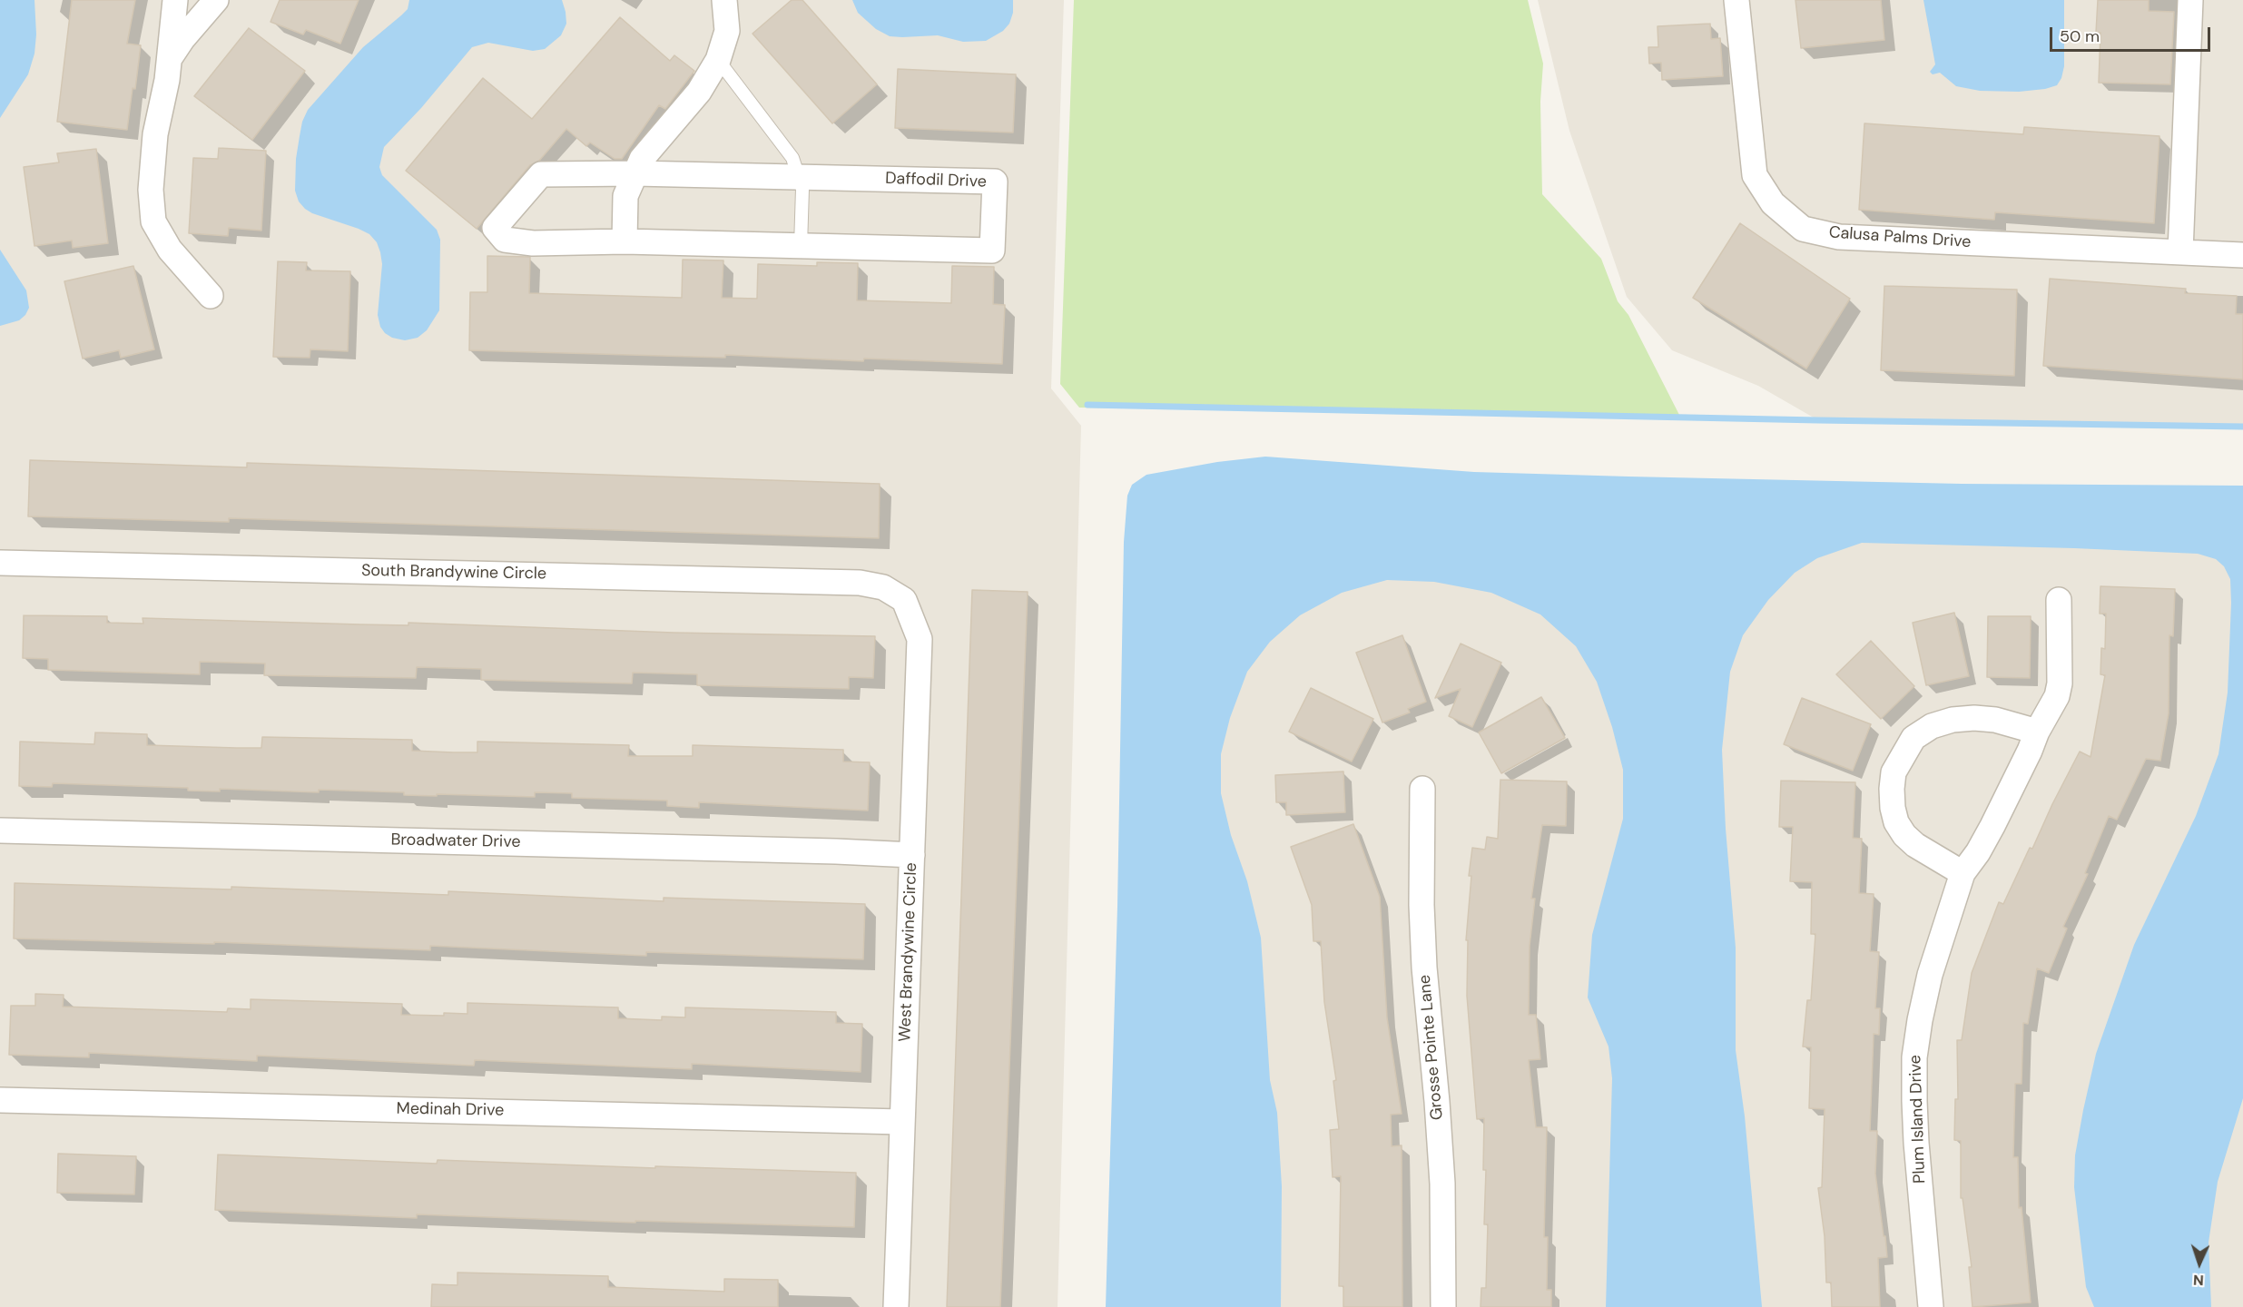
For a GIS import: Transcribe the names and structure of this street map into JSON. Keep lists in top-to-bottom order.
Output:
{
  "streets": {
    "street": [
      "Daffodil Drive",
      "Calusa Palms Drive",
      "South Brandywine Circle",
      "Broadwater Drive",
      "West Brandywine Circle",
      "Grosse Pointe Lane",
      "Medinah Drive",
      "Plum Island Drive"
    ]
  },
  "crossings": [
    ["South Brandywine Circle", "West Brandywine Circle"],
    ["Broadwater Drive", "West Brandywine Circle"],
    ["West Brandywine Circle", "Medinah Drive"]
  ],
  "scale_bar": "50 m",
  "north": "bottom"
}
